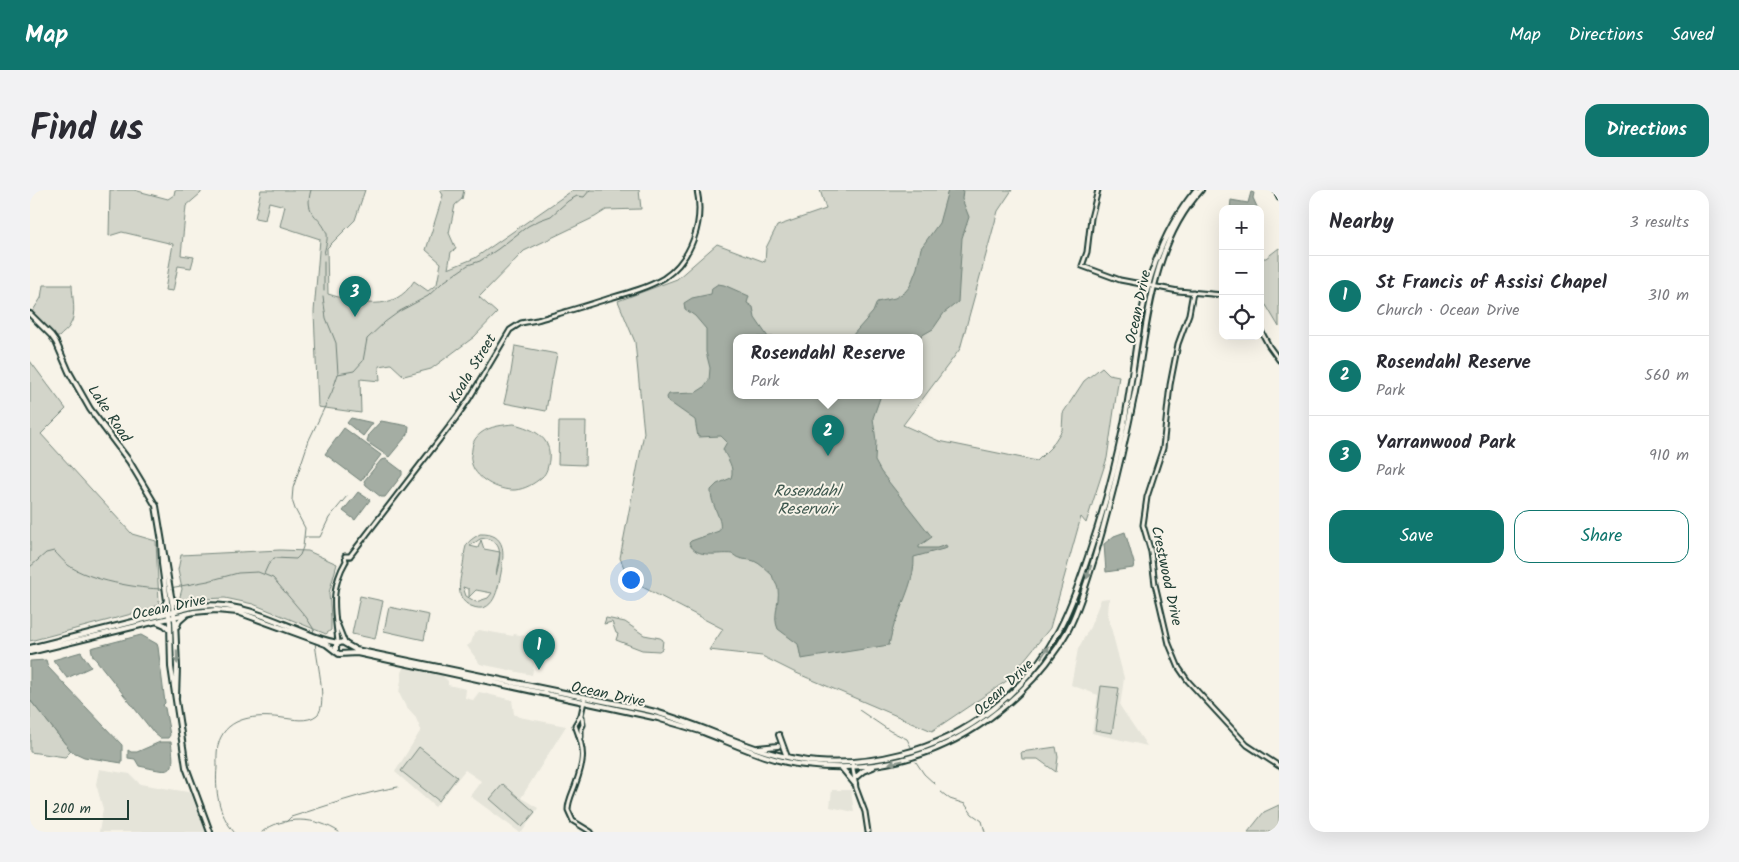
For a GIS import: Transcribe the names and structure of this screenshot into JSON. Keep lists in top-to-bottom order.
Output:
{
  "streets": {
    "main road": ["Ocean Drive", "Lake Road"],
    "street": ["Koala Street", "Crestwood Drive"]
  },
  "crossings": [
    ["Ocean Drive", "Lake Road"]
  ],
  "water": ["Rosendahl Reservoir"],
  "scale_bar": "200 m",
  "page": {
    "header": "Map",
    "nav": ["Map", "Directions", "Saved"],
    "title": "Find us",
    "buttons": [
      "Directions",
      ["Save", "Share"]
    ],
    "heading": ["Nearby", "3 results"],
    "map_buttons": ["+", "−"],
    "list": [
      {
        "mark": "1",
        "name": "St Francis of Assisi Chapel",
        "note": "Church · Ocean Drive",
        "value": "310 m"
      },
      {
        "mark": "2",
        "name": "Rosendahl Reserve",
        "note": "Park",
        "value": "560 m"
      },
      {
        "mark": "3",
        "name": "Yarranwood Park",
        "note": "Park",
        "value": "910 m"
      }
    ],
    "pins": ["3", "2", "1"],
    "popup": ["Rosendahl Reserve", "Park"],
    "scale": "200 m"
  }
}
